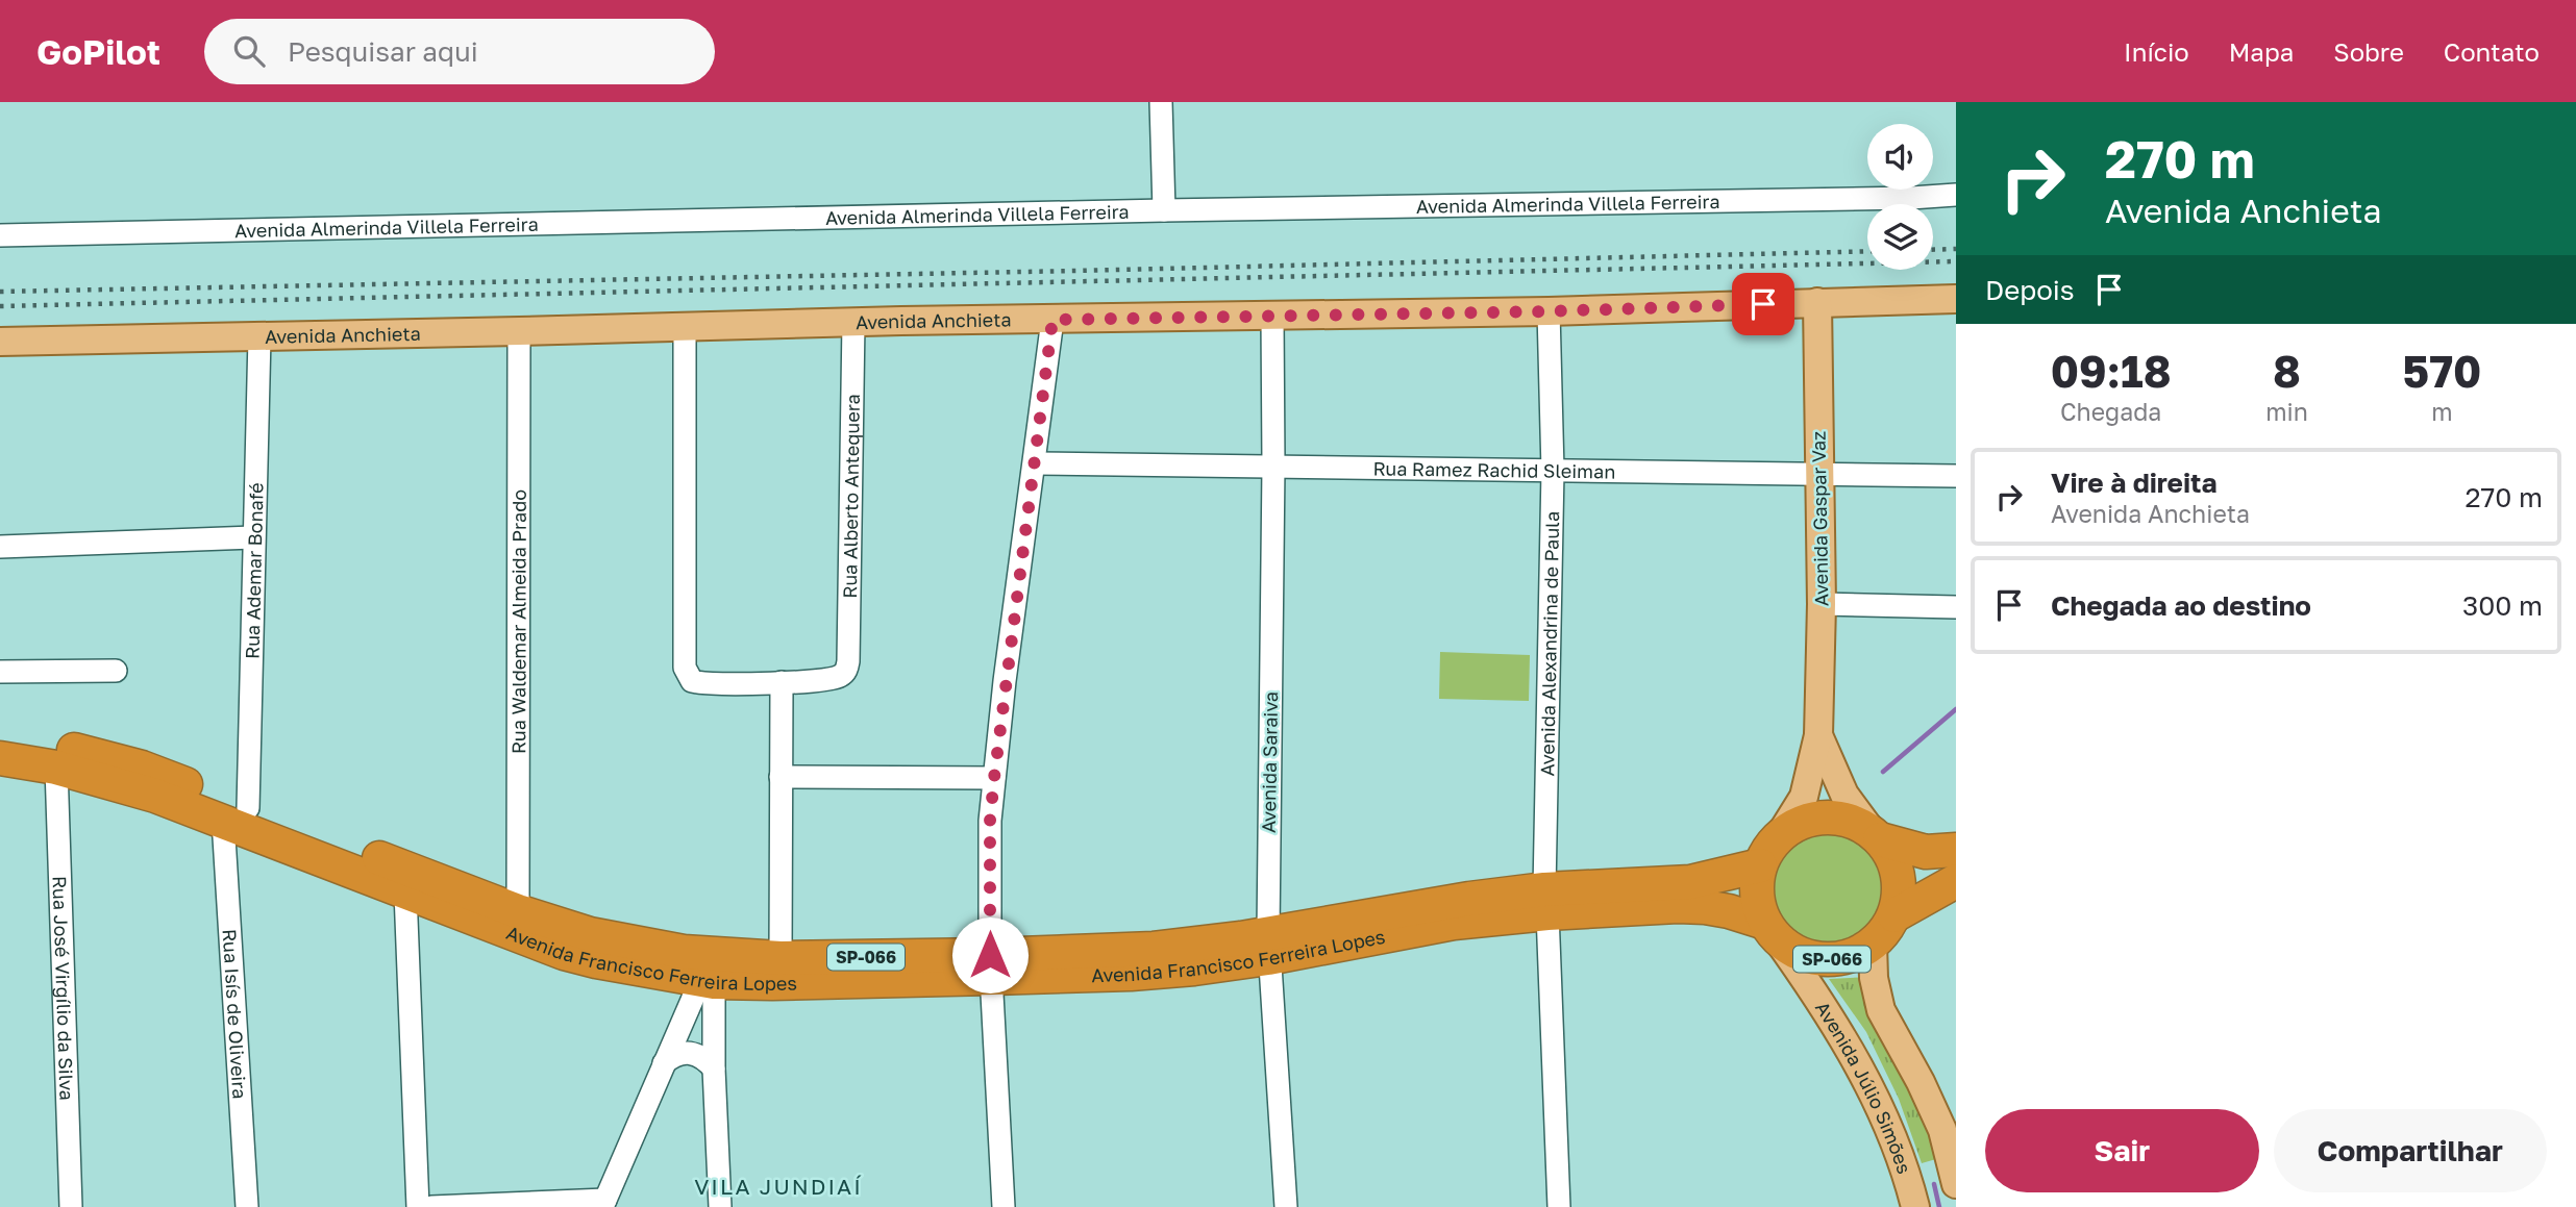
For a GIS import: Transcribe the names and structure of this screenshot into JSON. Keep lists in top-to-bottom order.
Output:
{
  "streets": {
    "highway": ["Avenida Francisco Ferreira Lopes", "SP-066"],
    "main road": ["Avenida Anchieta", "Avenida Gaspar Vaz", "Avenida Júlio Simões"],
    "street": [
      "Avenida Almerinda Villela Ferreira",
      "Rua Ramez Rachid Sleiman",
      "Rua Alberto Antequera",
      "Rua Ademar Bonafé",
      "Rua Waldemar Almeida Prado",
      "Avenida Alexandrina de Paula",
      "Avenida Saraiva",
      "Rua José Virgílio da Silva",
      "Rua Isís de Oliveira"
    ]
  },
  "crossings": [
    ["Avenida Anchieta", "Rua Alberto Antequera"],
    ["Avenida Anchieta", "Avenida Gaspar Vaz"],
    ["Avenida Anchieta", "Rua Ademar Bonafé"],
    ["Avenida Anchieta", "Rua Waldemar Almeida Prado"],
    ["Avenida Anchieta", "Avenida Alexandrina de Paula"],
    ["Avenida Anchieta", "Avenida Saraiva"],
    ["Rua Ramez Rachid Sleiman", "Avenida Gaspar Vaz"],
    ["Rua Ramez Rachid Sleiman", "Avenida Alexandrina de Paula"],
    ["Rua Ramez Rachid Sleiman", "Avenida Saraiva"],
    ["Rua Ademar Bonafé", "Avenida Francisco Ferreira Lopes"],
    ["Rua Ademar Bonafé", "Rua Isís de Oliveira"],
    ["Rua Waldemar Almeida Prado", "Avenida Francisco Ferreira Lopes"],
    ["Avenida Alexandrina de Paula", "Avenida Francisco Ferreira Lopes"],
    ["Avenida Saraiva", "Avenida Francisco Ferreira Lopes"],
    ["Avenida Francisco Ferreira Lopes", "SP-066"],
    ["Avenida Francisco Ferreira Lopes", "Rua José Virgílio da Silva"],
    ["Avenida Francisco Ferreira Lopes", "Rua Isís de Oliveira"],
    ["Avenida Francisco Ferreira Lopes", "Avenida Júlio Simões"],
    ["SP-066", "Avenida Júlio Simões"]
  ],
  "districts": ["VILA JUNDIAÍ"],
  "page": {
    "header": "GoPilot",
    "search": "Pesquisar aqui",
    "nav": [
      "Início",
      "Mapa",
      "Sobre",
      "Contato"
    ],
    "turn": ["270 m", "Avenida Anchieta"],
    "then": "Depois",
    "eta": [
      "09:18",
      "Chegada",
      "8",
      "min",
      "570",
      "m"
    ],
    "list": [
      {
        "name": "Vire à direita",
        "note": "Avenida Anchieta",
        "value": "270 m"
      },
      {
        "name": "Chegada ao destino",
        "value": "300 m"
      }
    ],
    "buttons": ["Sair", "Compartilhar"]
  }
}
